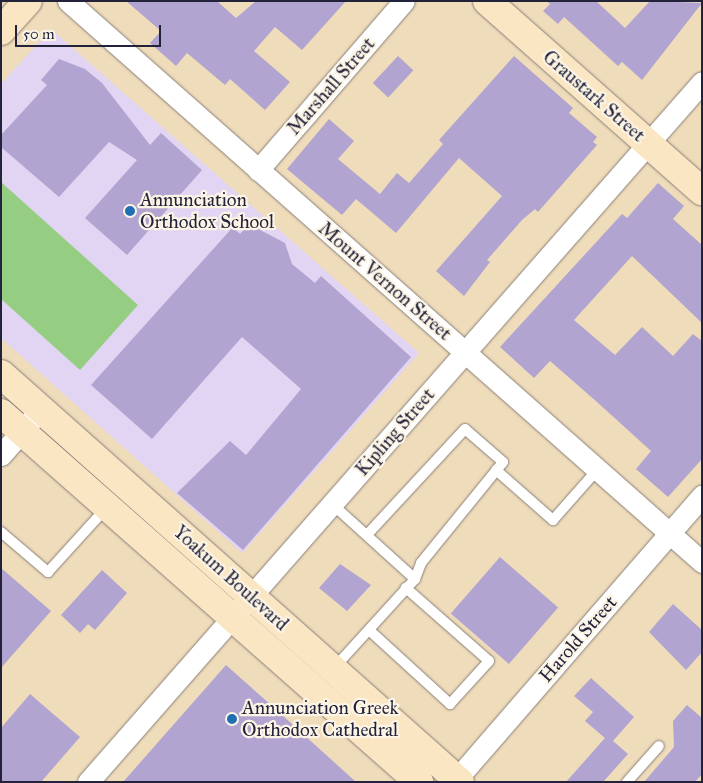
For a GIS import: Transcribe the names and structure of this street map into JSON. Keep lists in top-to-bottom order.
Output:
{
  "streets": {
    "street": [
      "Marshall Street",
      "Graustark Street",
      "Mount Vernon Street",
      "Kipling Street",
      "Yoakum Boulevard",
      "Harold Street"
    ]
  },
  "crossings": [
    ["Marshall Street", "Mount Vernon Street"],
    ["Graustark Street", "Kipling Street"],
    ["Mount Vernon Street", "Kipling Street"],
    ["Mount Vernon Street", "Harold Street"],
    ["Kipling Street", "Yoakum Boulevard"],
    ["Yoakum Boulevard", "Harold Street"]
  ],
  "places": ["Annunciation Orthodox School", "Annunciation Greek Orthodox Cathedral"],
  "scale_bar": "50 m"
}
